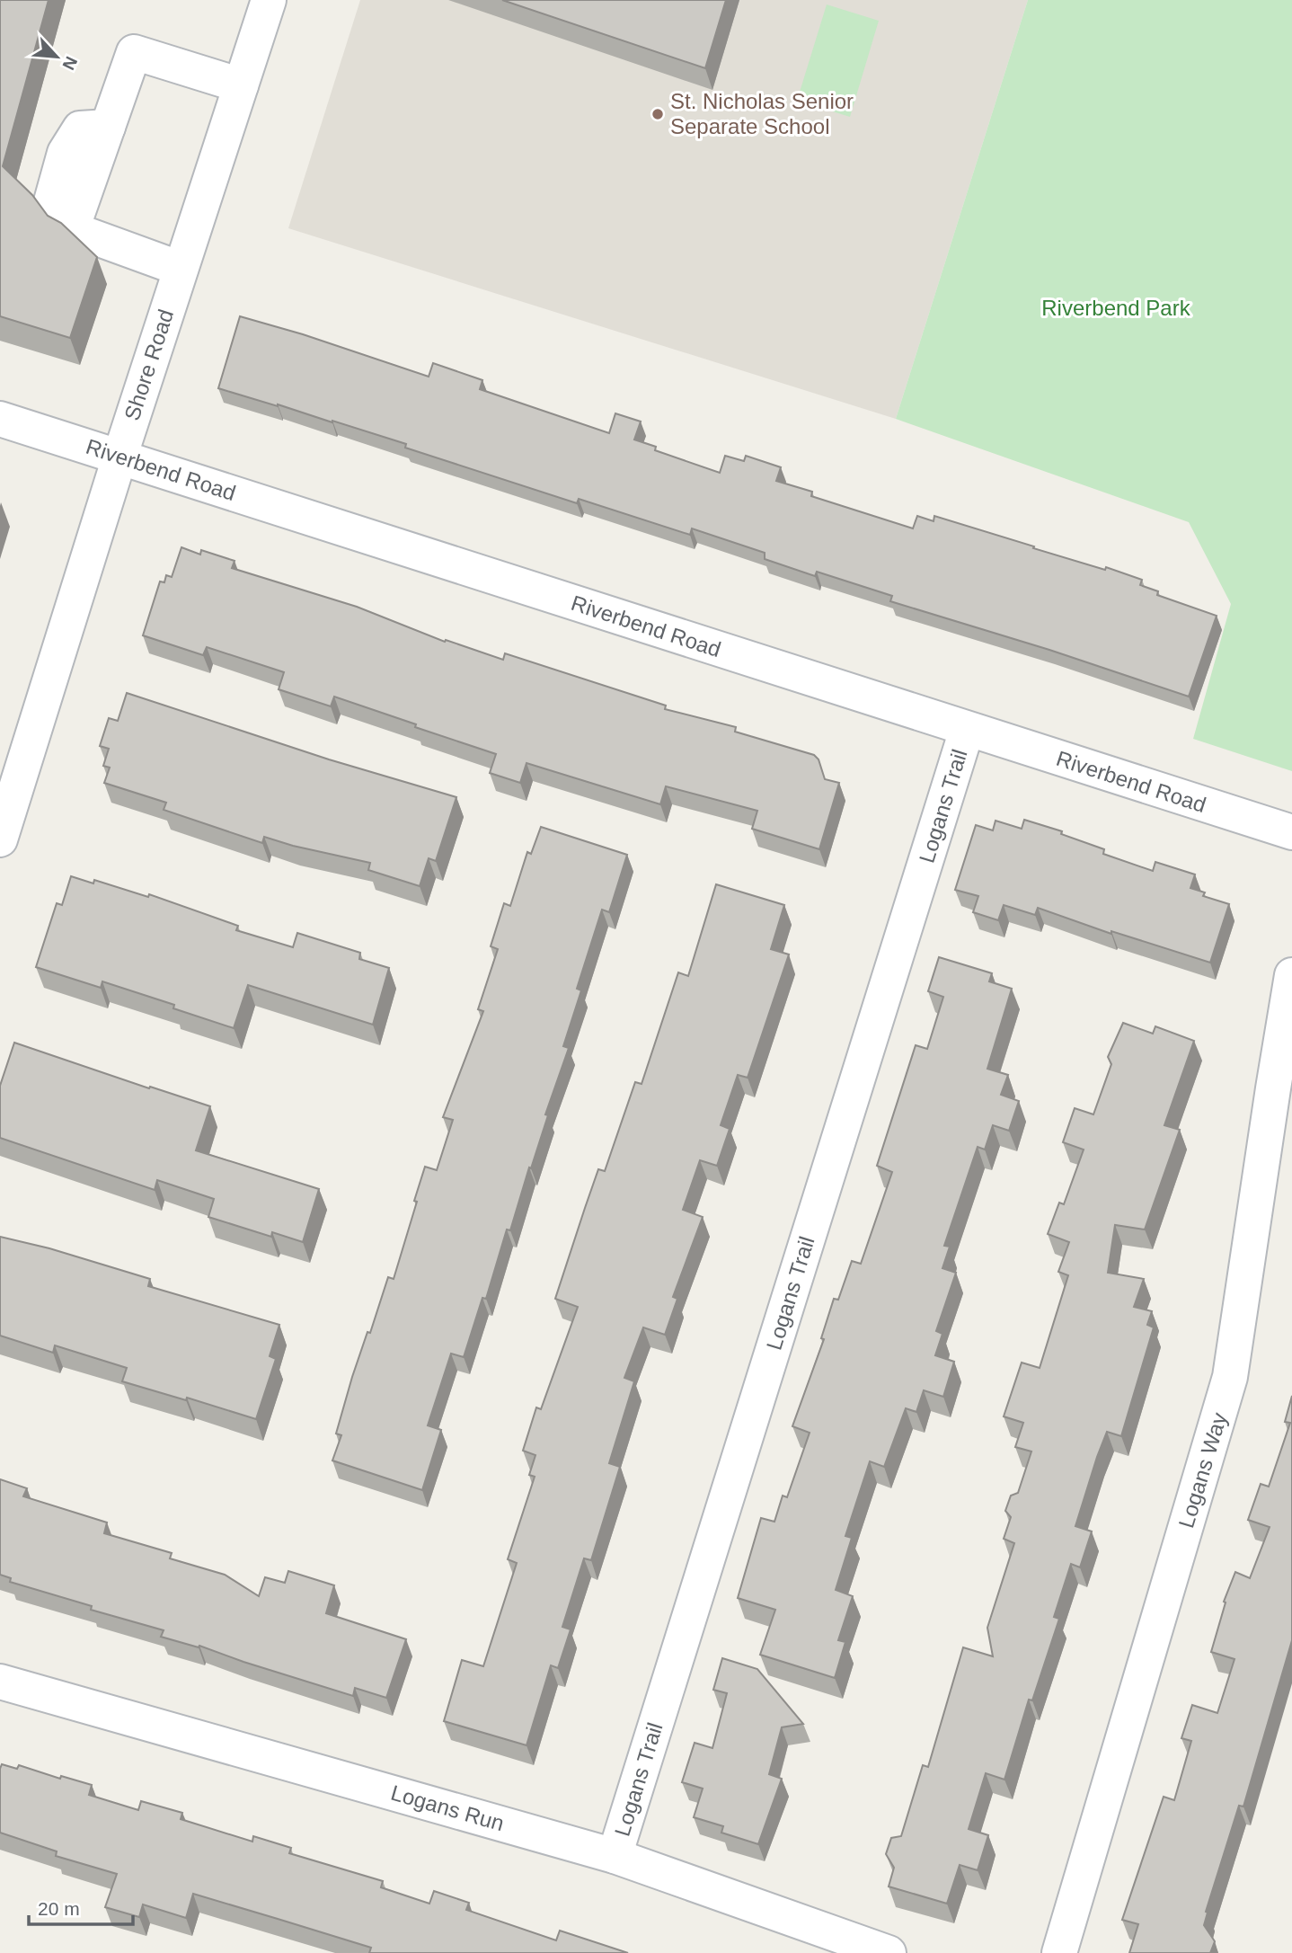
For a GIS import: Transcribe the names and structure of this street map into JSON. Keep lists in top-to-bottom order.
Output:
{
  "streets": {
    "street": [
      "Shore Road",
      "Riverbend Road",
      "Logans Trail",
      "Logans Way",
      "Logans Run"
    ]
  },
  "crossings": [
    ["Shore Road", "Riverbend Road"],
    ["Riverbend Road", "Logans Trail"],
    ["Logans Trail", "Logans Run"]
  ],
  "parks": ["Riverbend Park"],
  "places": ["St. Nicholas Senior Separate School"],
  "scale_bar": "20 m",
  "north": "bottom right"
}
